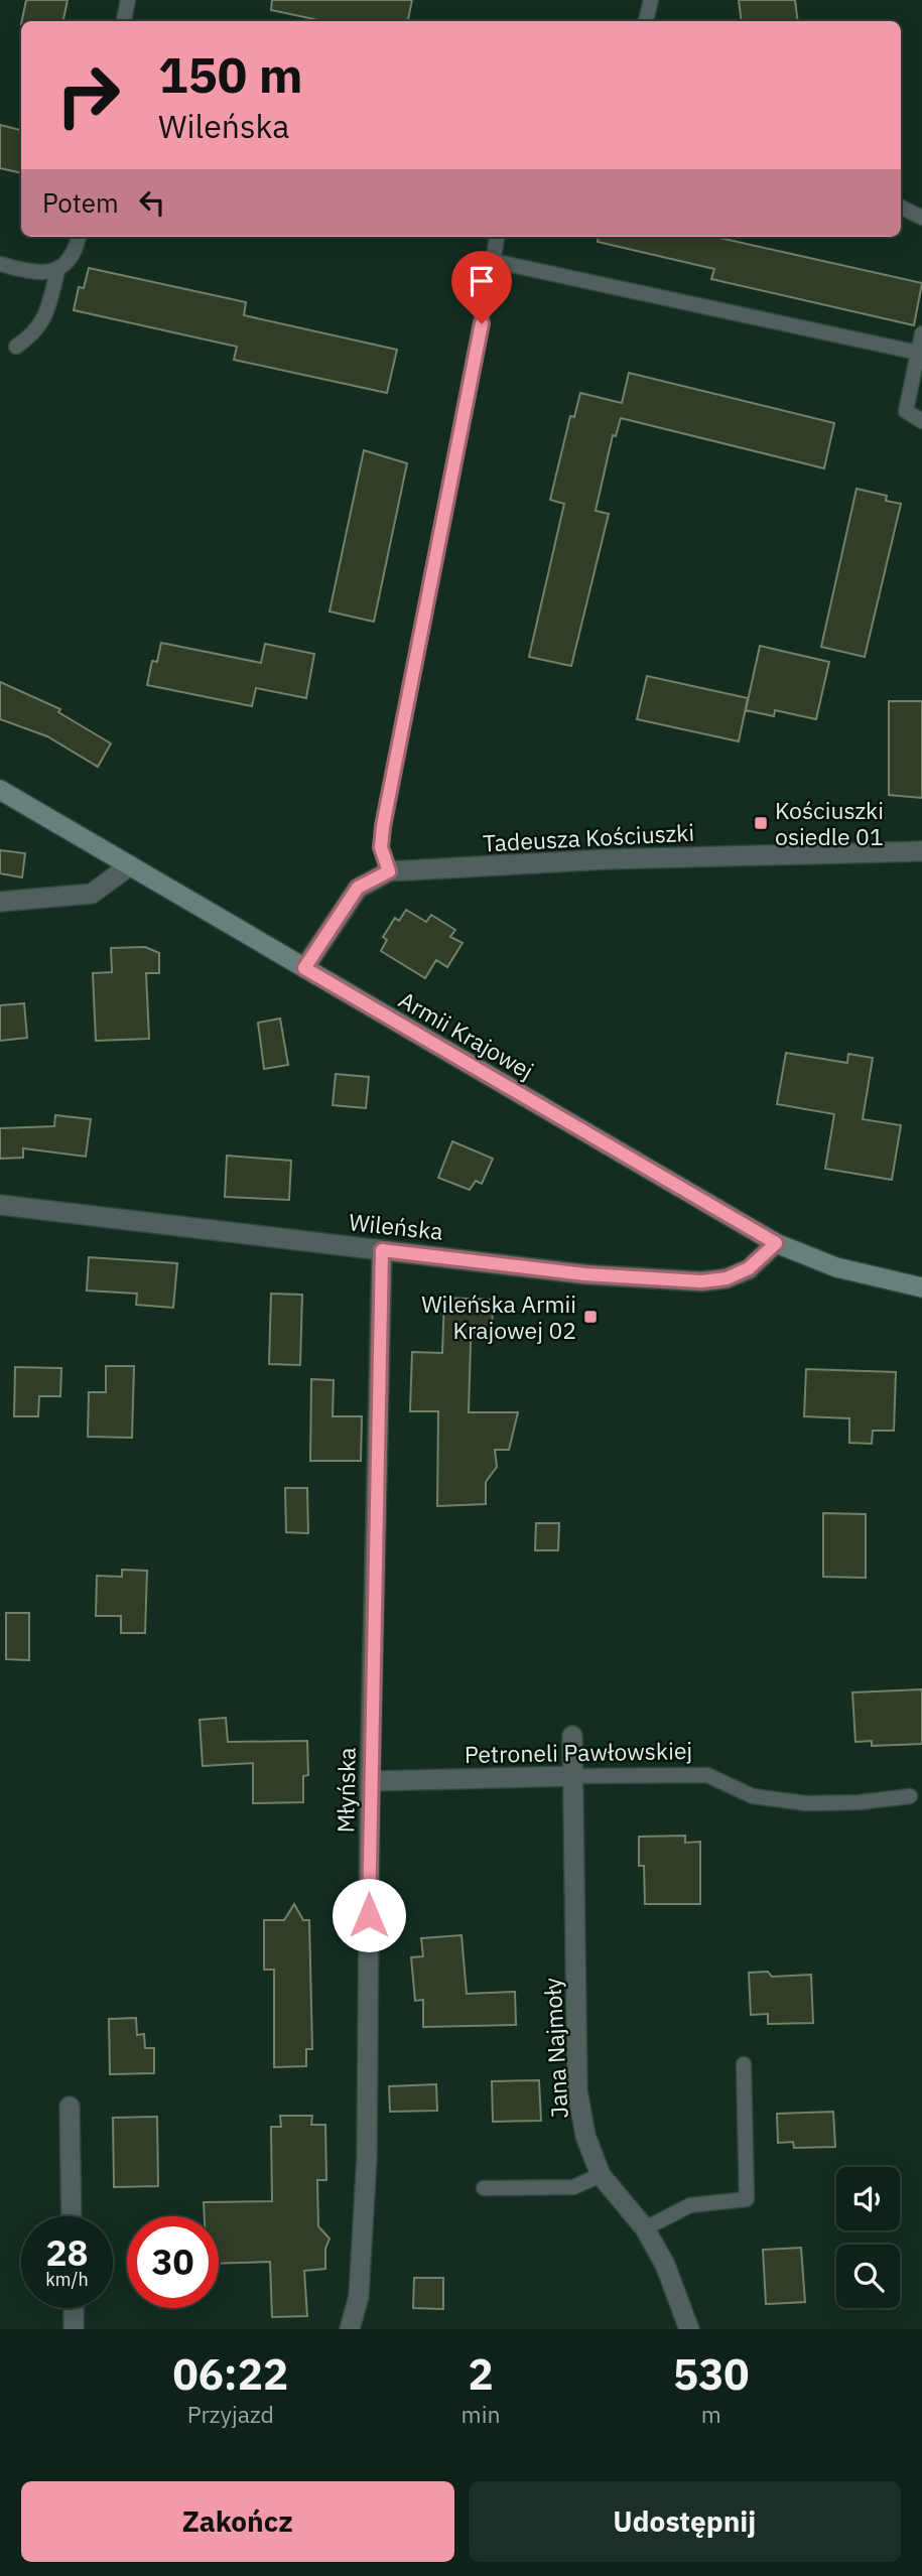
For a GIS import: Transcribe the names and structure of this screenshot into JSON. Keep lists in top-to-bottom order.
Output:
{
  "streets": {
    "main road": ["Armii Krajowej"],
    "street": [
      "Tadeusza Kościuszki",
      "Wileńska",
      "Petroneli Pawłowskiej",
      "Młyńska",
      "Jana Najmoły"
    ]
  },
  "crossings": [
    ["Tadeusza Kościuszki", "Armii Krajowej"],
    ["Armii Krajowej", "Wileńska"],
    ["Wileńska", "Młyńska"],
    ["Petroneli Pawłowskiej", "Młyńska"],
    ["Petroneli Pawłowskiej", "Jana Najmoły"]
  ],
  "places": {
    "transit": ["Kościuszki osiedle 01", "Wileńska Armii Krajowej 02"]
  },
  "page": {
    "turn": ["150 m", "Wileńska"],
    "then": "Potem",
    "speed": "28 km/h",
    "limit": "30",
    "eta": [
      "06:22",
      "Przyjazd",
      "2",
      "min",
      "530",
      "m"
    ],
    "buttons": ["Zakończ", "Udostępnij"]
  }
}
